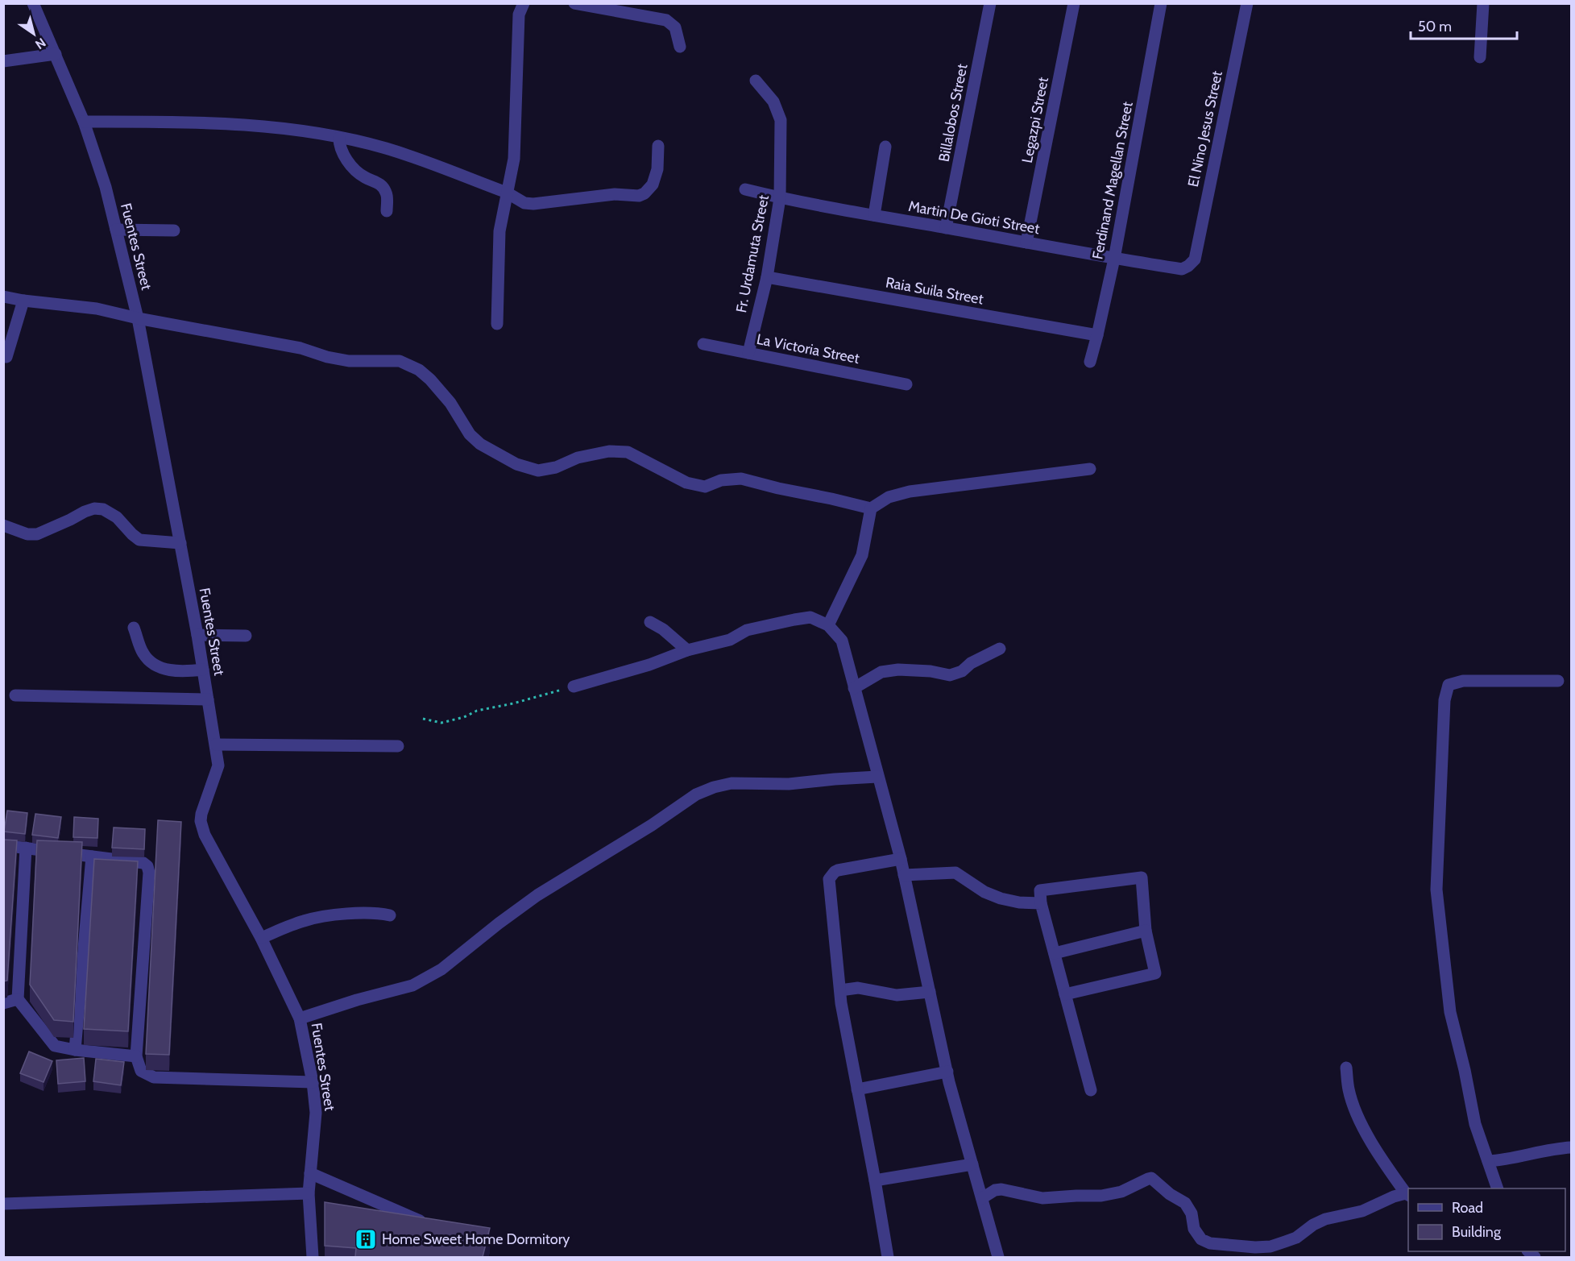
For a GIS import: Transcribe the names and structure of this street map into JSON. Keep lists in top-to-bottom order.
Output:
{
  "streets": {
    "street": [
      "Billalobos Street",
      "Legazpi Street",
      "El Nino Jesus Street",
      "Ferdinand Magellan Street",
      "Martin De Gioti Street",
      "Fuentes Street",
      "Fr. Urdamuta Street",
      "Raia Suila Street",
      "La Victoria Street"
    ]
  },
  "crossings": [
    ["Billalobos Street", "Martin De Gioti Street"],
    ["Legazpi Street", "Martin De Gioti Street"],
    ["El Nino Jesus Street", "Martin De Gioti Street"],
    ["Ferdinand Magellan Street", "Martin De Gioti Street"],
    ["Ferdinand Magellan Street", "Raia Suila Street"],
    ["Martin De Gioti Street", "Fr. Urdamuta Street"],
    ["Fr. Urdamuta Street", "Raia Suila Street"],
    ["Fr. Urdamuta Street", "La Victoria Street"]
  ],
  "places": {
    "building": ["Home Sweet Home Dormitory"]
  },
  "legend": ["Road", "Building"],
  "scale_bar": "50 m",
  "north": "bottom right"
}
